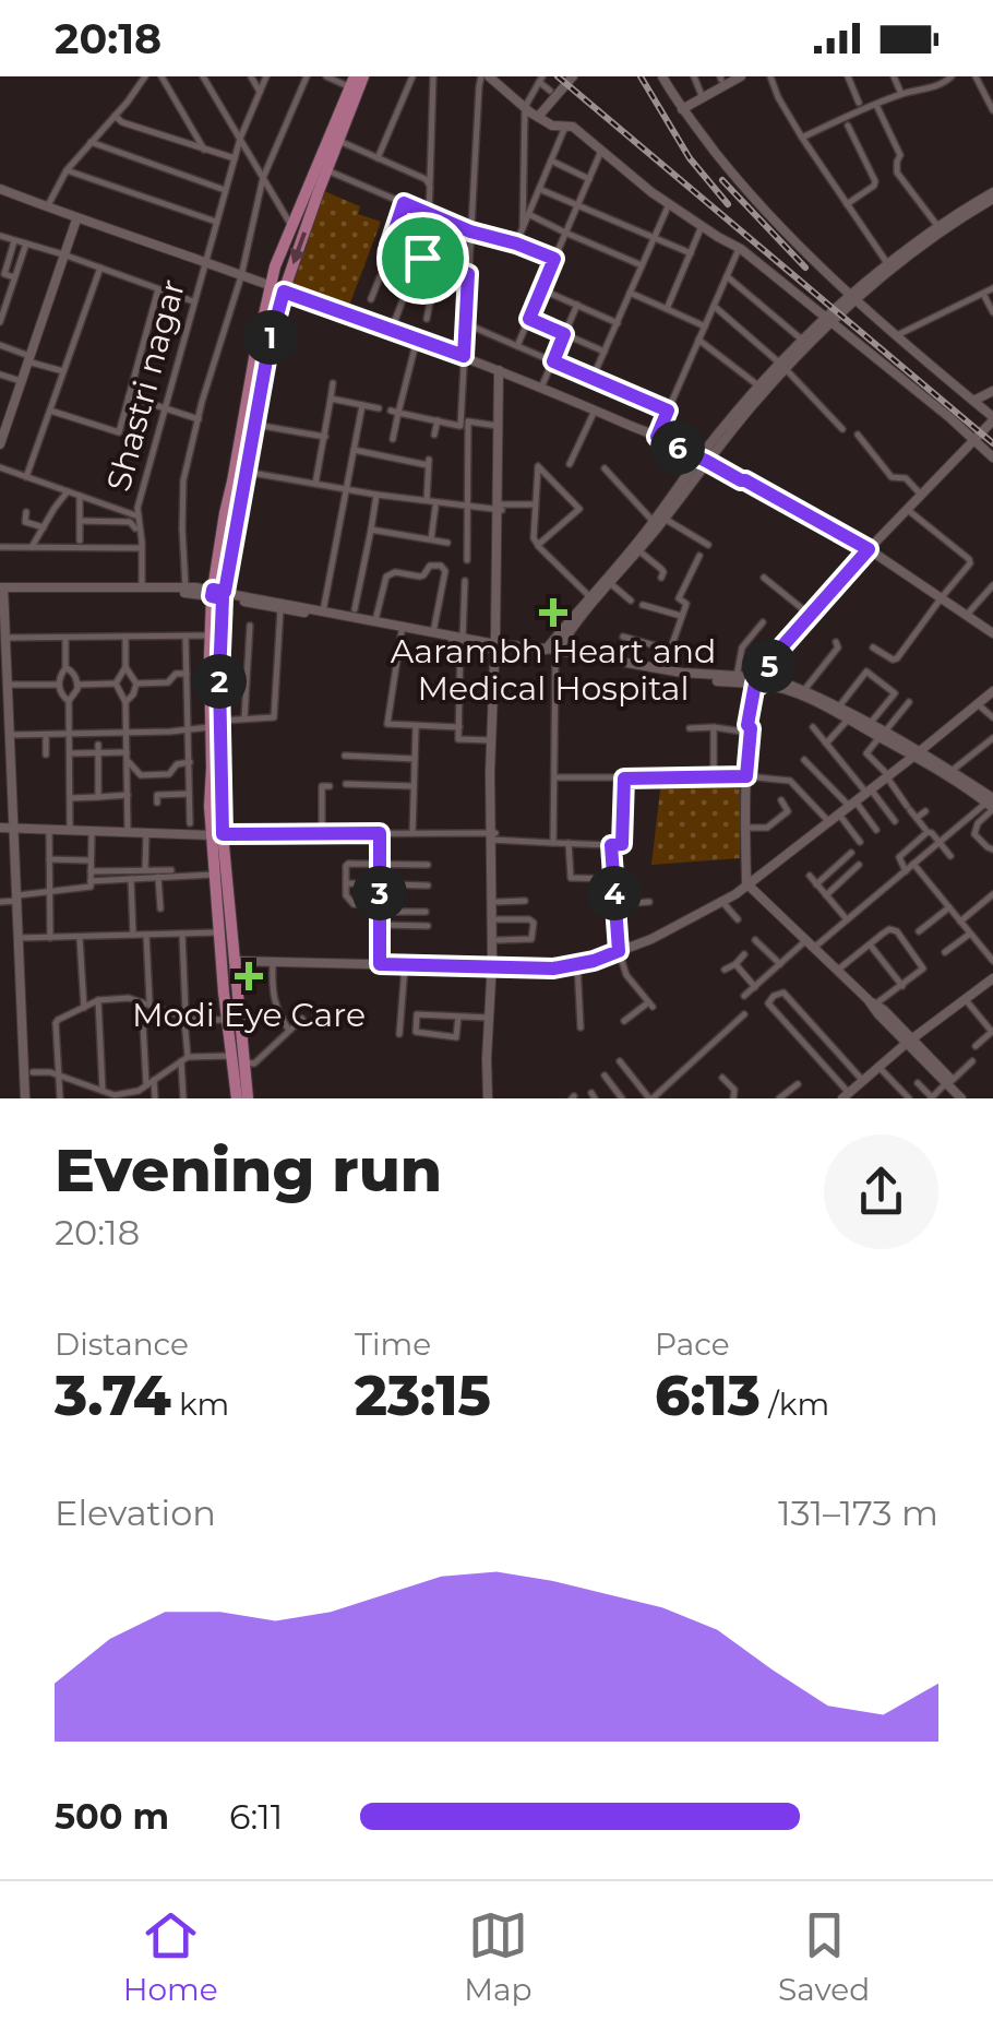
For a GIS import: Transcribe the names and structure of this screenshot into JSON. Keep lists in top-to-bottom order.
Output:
{
  "streets": {
    "street": ["Shastri nagar"]
  },
  "places": {
    "health": ["Aarambh Heart and Medical Hospital", "Modi Eye Care"]
  },
  "page": {
    "status": "20:18",
    "pins": [
      "1",
      "6",
      "5",
      "2",
      "3",
      "4"
    ],
    "heading": ["Evening run", "20:18"],
    "stats": [
      ["Distance", "3.74 km"],
      ["Time", "23:15"],
      ["Pace", "6:13 /km"]
    ],
    "chart": ["Elevation", "131–173 m"],
    "list": [
      {
        "name": "500 m",
        "note": "6:11"
      }
    ],
    "tabs": ["Home", "Map", "Saved"]
  }
}
